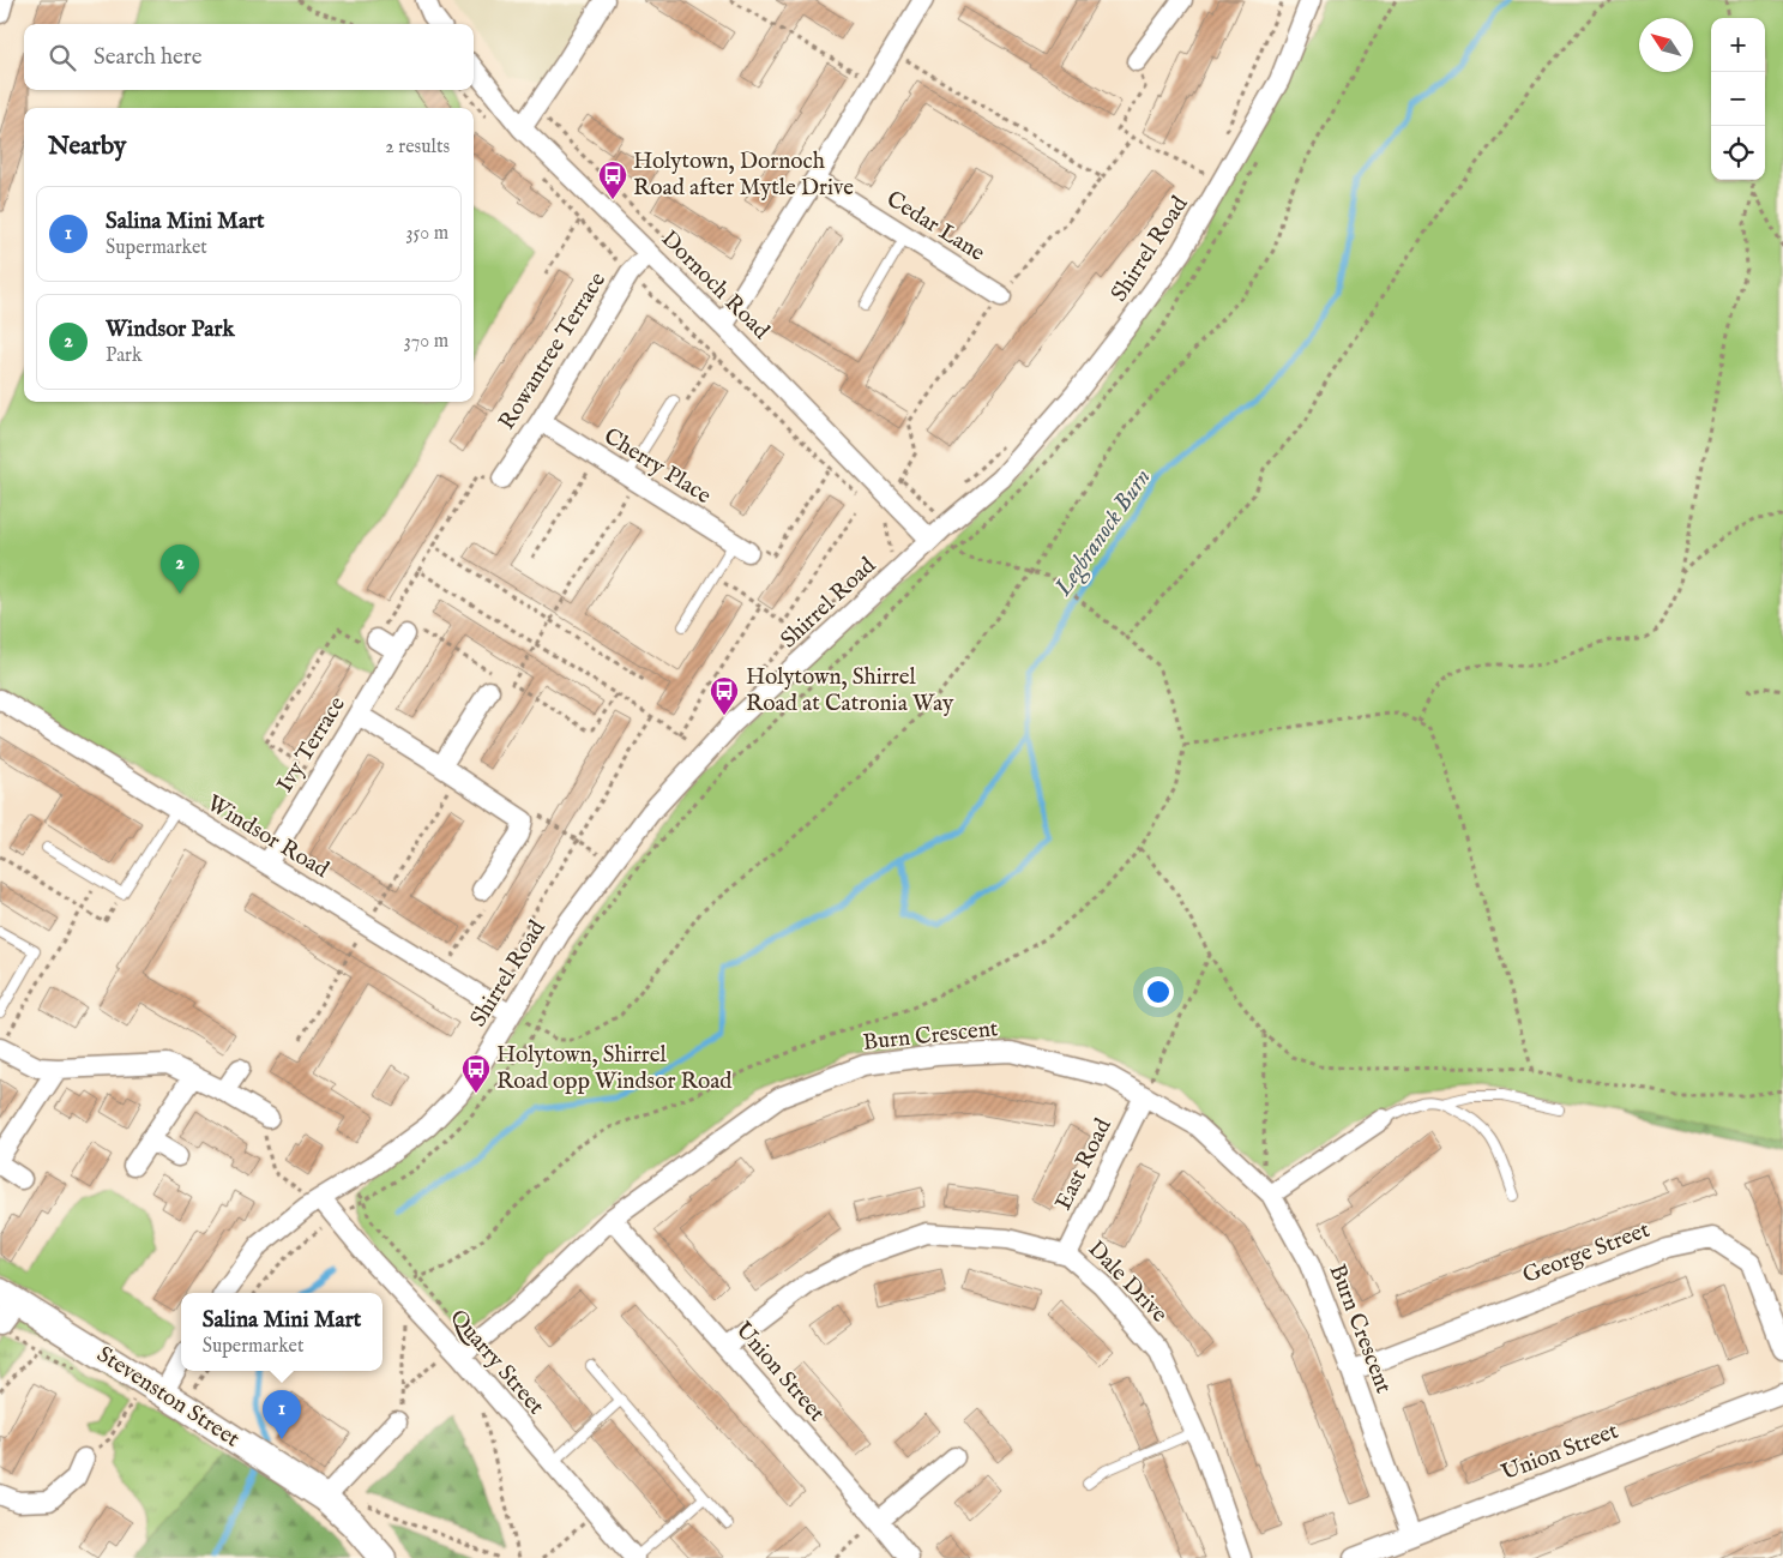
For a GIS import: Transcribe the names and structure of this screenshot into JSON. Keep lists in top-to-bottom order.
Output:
{
  "streets": {
    "main road": ["Stevenston Street"],
    "street": [
      "Cedar Lane",
      "Shirrel Road",
      "Dornoch Road",
      "Rowantree Terrace",
      "Cherry Place",
      "Ivy Terrace",
      "Windsor Road",
      "Burn Crescent",
      "East Road",
      "George Street",
      "Dale Drive",
      "Quarry Street",
      "Union Street"
    ]
  },
  "crossings": [
    ["Shirrel Road", "Dornoch Road"],
    ["Shirrel Road", "Windsor Road"],
    ["Shirrel Road", "Quarry Street"],
    ["Dornoch Road", "Rowantree Terrace"],
    ["Rowantree Terrace", "Cherry Place"],
    ["Ivy Terrace", "Windsor Road"],
    ["Burn Crescent", "East Road"],
    ["Burn Crescent", "George Street"],
    ["Burn Crescent", "Quarry Street"],
    ["Burn Crescent", "Union Street"],
    ["East Road", "Dale Drive"],
    ["Dale Drive", "Union Street"]
  ],
  "water": ["Legbranock Burn"],
  "places": {
    "bus stop": ["Holytown, Dornoch Road after Mytle Drive", "Holytown, Shirrel Road at Catronia Way", "Holytown, Shirrel Road opp Windsor Road"]
  },
  "north": "top left",
  "page": {
    "map_buttons": ["+", "−"],
    "search": "Search here",
    "heading": ["Nearby", "2 results"],
    "list": [
      {
        "mark": "1",
        "name": "Salina Mini Mart",
        "note": "Supermarket",
        "value": "350 m"
      },
      {
        "mark": "2",
        "name": "Windsor Park",
        "note": "Park",
        "value": "370 m"
      }
    ],
    "pins": ["2", "1"],
    "popup": ["Salina Mini Mart", "Supermarket"]
  }
}
